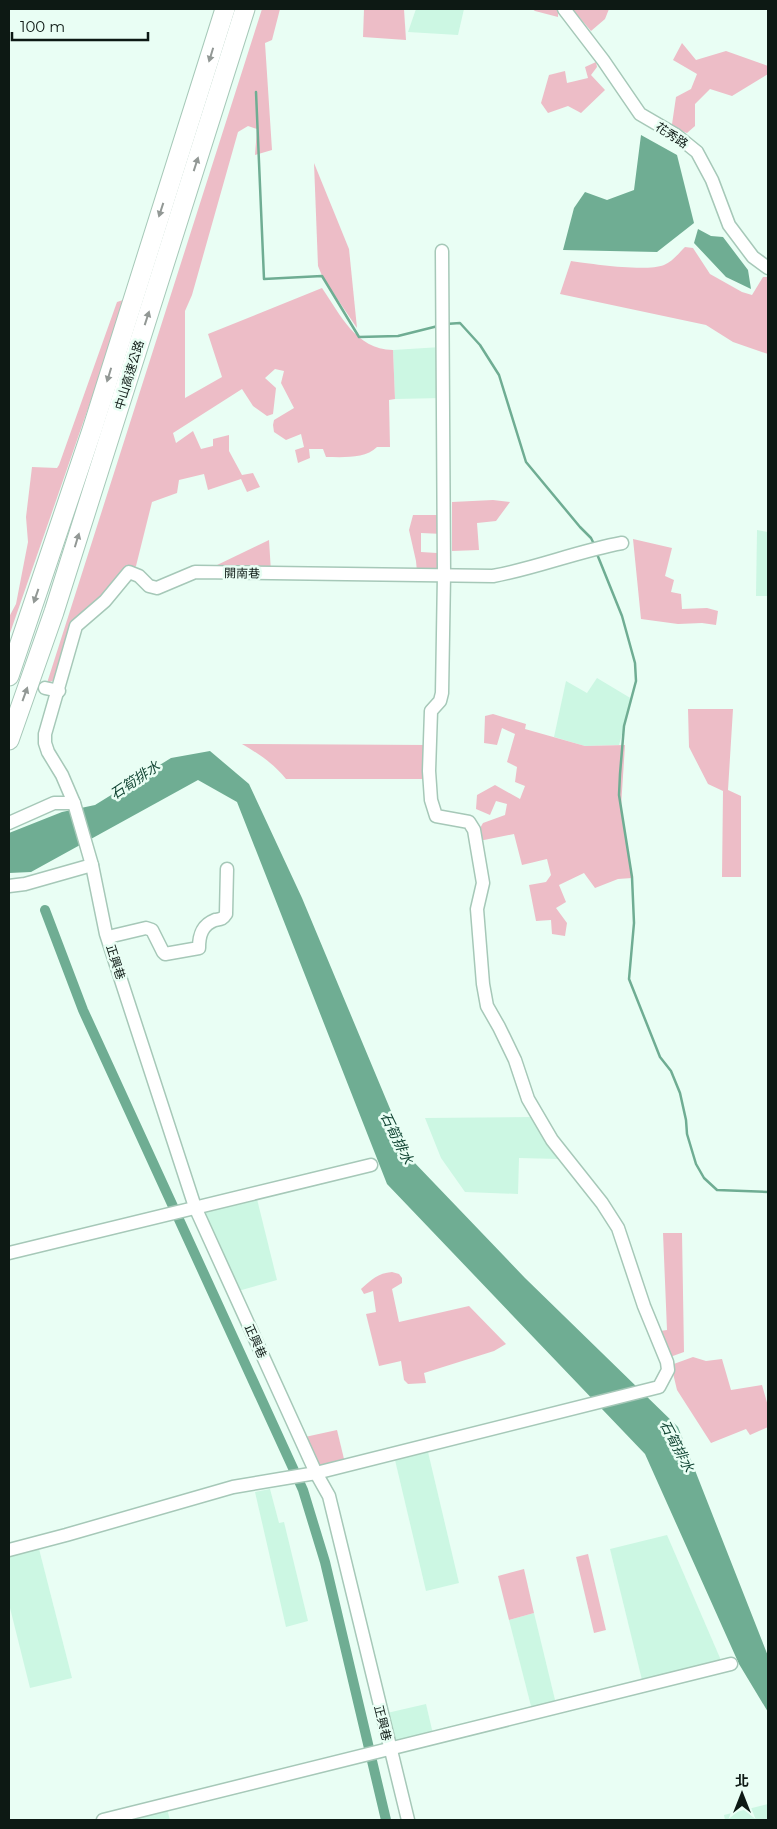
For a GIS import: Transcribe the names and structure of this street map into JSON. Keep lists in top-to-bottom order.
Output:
{
  "streets": {
    "highway": ["中山高速公路"],
    "street": ["花秀路", "開南巷", "正興巷"]
  },
  "crossings": [
    ["開南巷", "正興巷"]
  ],
  "water": ["石筍排水"],
  "scale_bar": "100 m",
  "north": "top"
}
